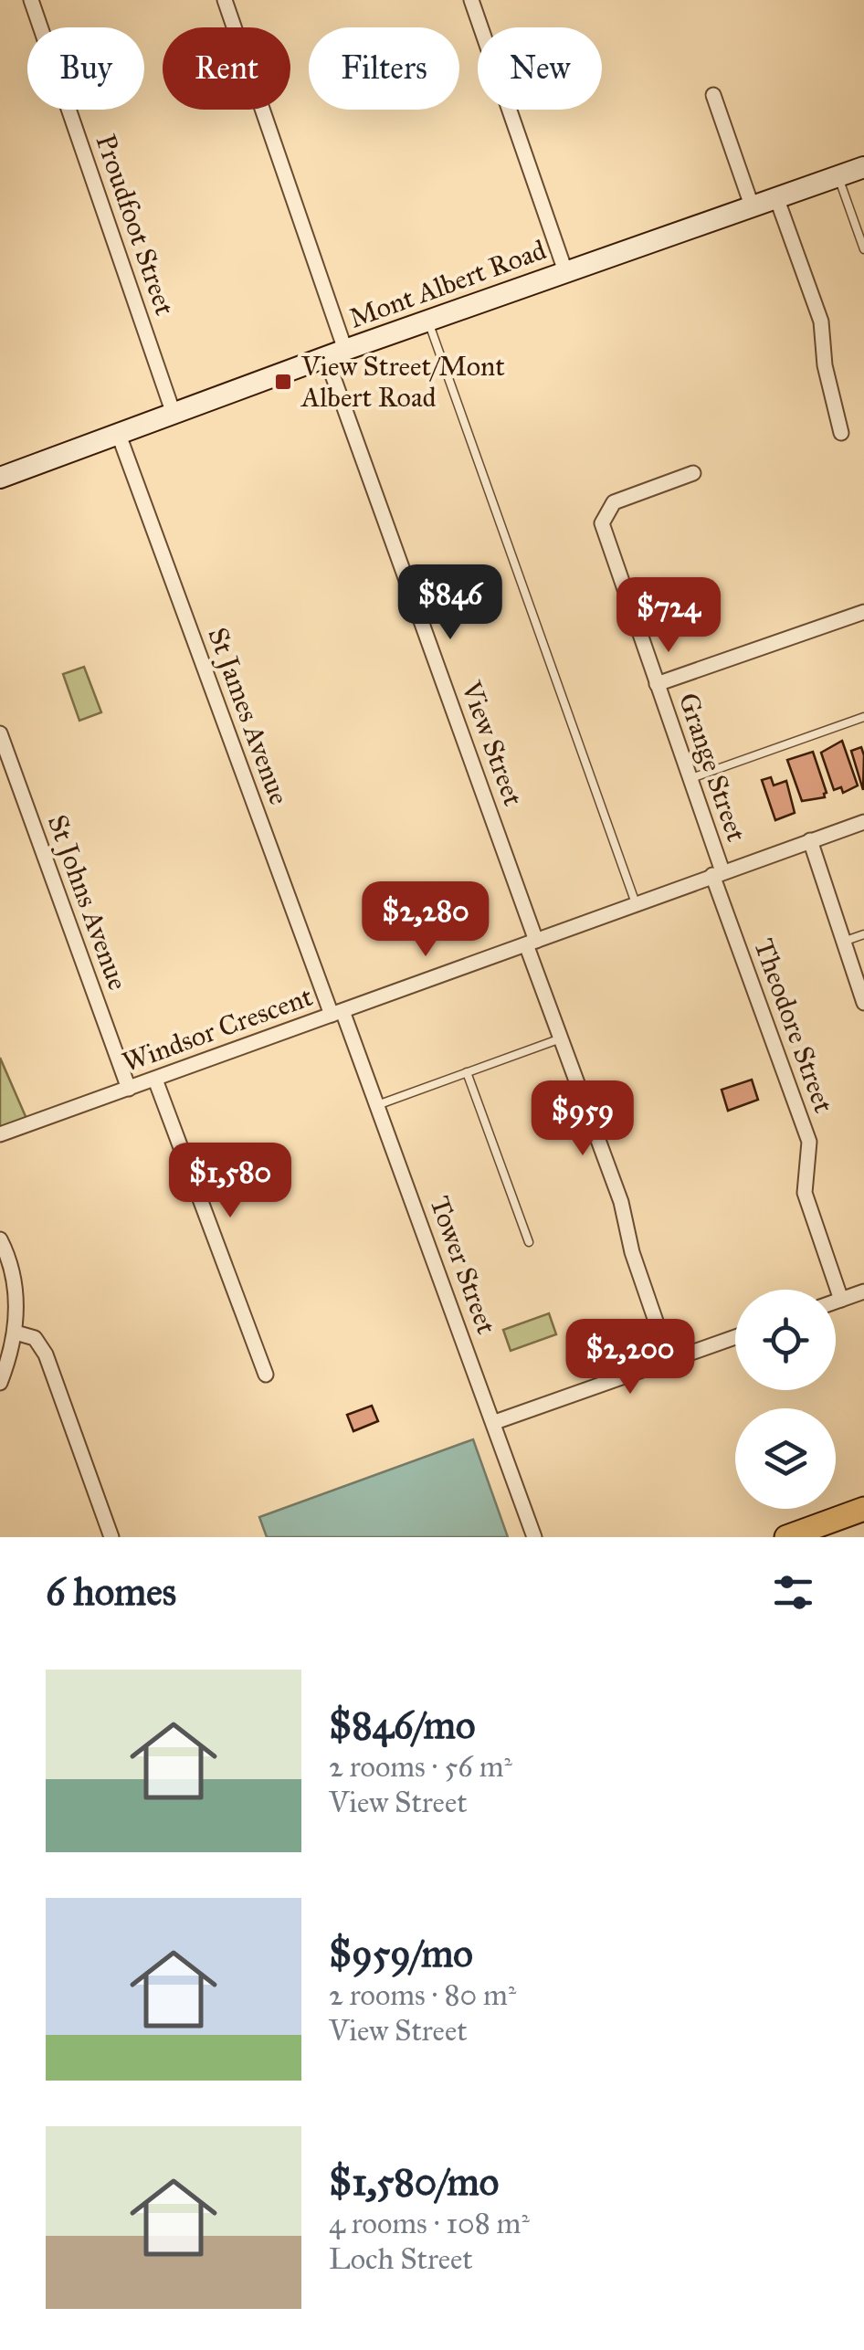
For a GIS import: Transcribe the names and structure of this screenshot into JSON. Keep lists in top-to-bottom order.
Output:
{
  "streets": {
    "main road": ["Mont Albert Road"],
    "street": [
      "Proudfoot Street",
      "St James Avenue",
      "View Street",
      "Grange Street",
      "St Johns Avenue",
      "Theodore Street",
      "Windsor Crescent",
      "Tower Street"
    ]
  },
  "crossings": [
    ["Proudfoot Street", "Mont Albert Road"],
    ["Mont Albert Road", "St James Avenue"],
    ["Mont Albert Road", "View Street"],
    ["St James Avenue", "Windsor Crescent"],
    ["St James Avenue", "Tower Street"],
    ["View Street", "Windsor Crescent"],
    ["Grange Street", "Theodore Street"],
    ["Grange Street", "Windsor Crescent"],
    ["St Johns Avenue", "Windsor Crescent"],
    ["Theodore Street", "Windsor Crescent"],
    ["Windsor Crescent", "Tower Street"]
  ],
  "places": {
    "transit": ["View Street/Mont Albert Road"]
  },
  "page": {
    "chip": [
      "Buy",
      "Rent",
      "Filters",
      "New"
    ],
    "price": [
      "$846",
      "$724",
      "$2,280",
      "$959",
      "$1,580",
      "$2,200"
    ],
    "heading": "6 homes",
    "list": [
      {
        "name": "$846/mo",
        "note": "2 rooms · 56 m² · View Street"
      },
      {
        "name": "$959/mo",
        "note": "2 rooms · 80 m² · View Street"
      },
      {
        "name": "$1,580/mo",
        "note": "4 rooms · 108 m² · Loch Street"
      }
    ]
  }
}
